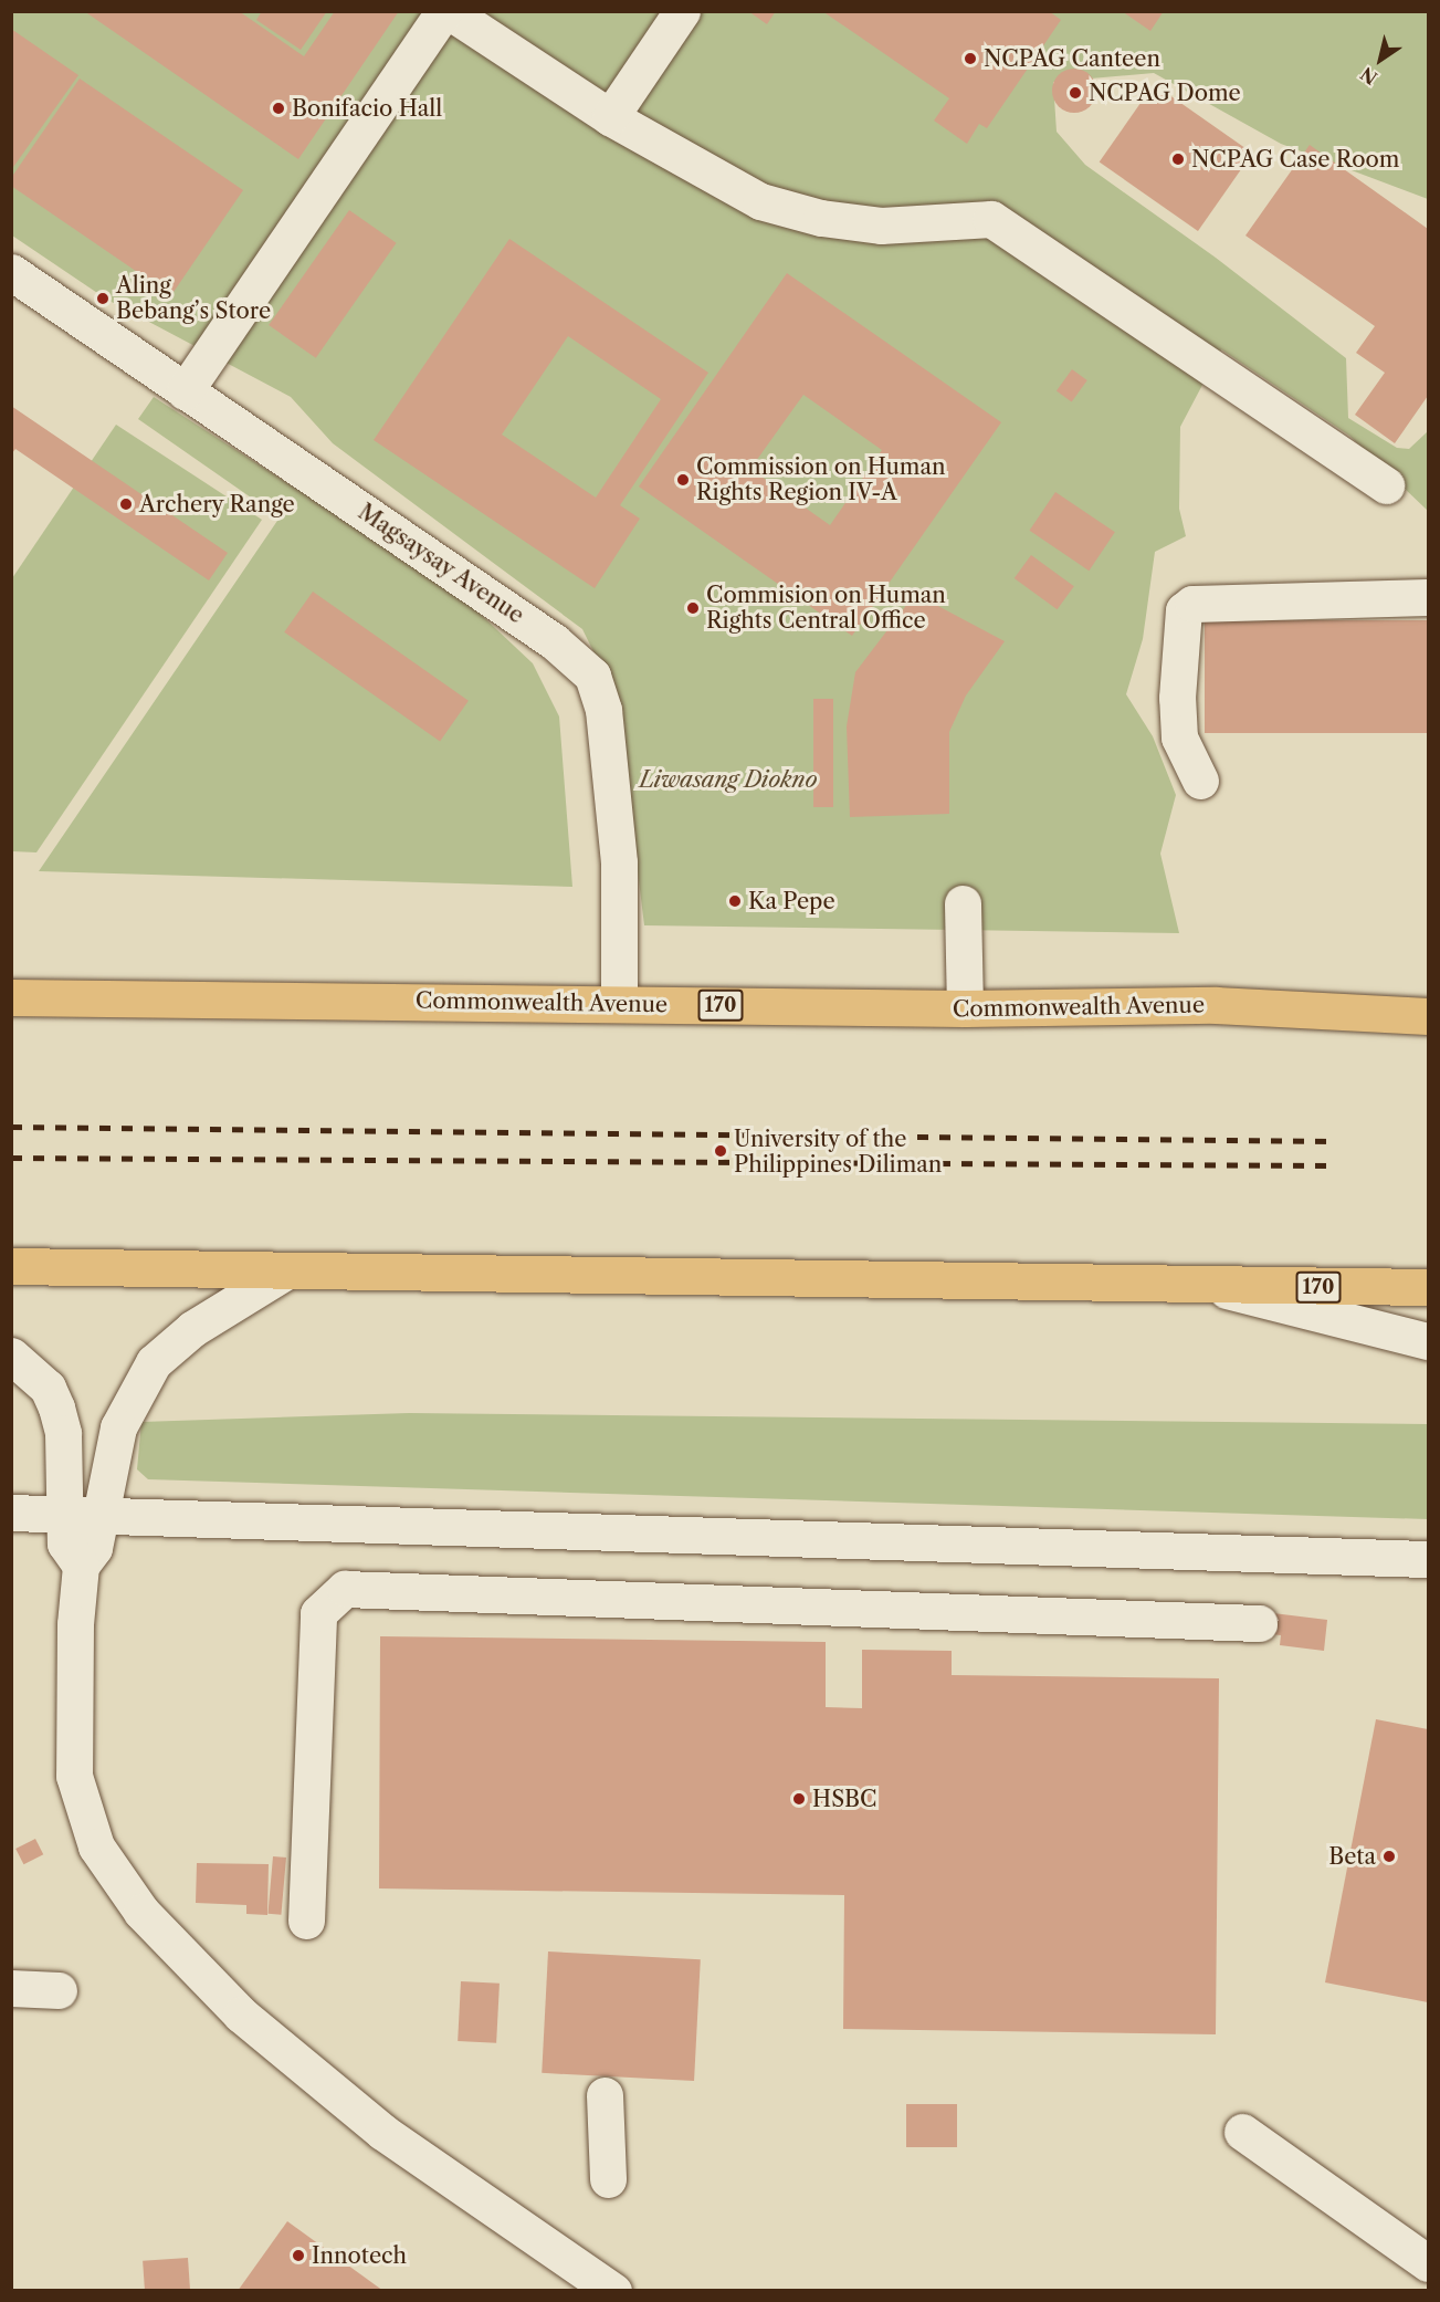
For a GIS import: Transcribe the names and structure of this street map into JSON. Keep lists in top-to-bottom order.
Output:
{
  "streets": {
    "main road": ["Commonwealth Avenue", "170"],
    "street": ["Magsaysay Avenue"]
  },
  "crossings": [
    ["Magsaysay Avenue", "Commonwealth Avenue"]
  ],
  "parks": ["Liwasang Diokno"],
  "places": [
    "NCPAG Canteen",
    "NCPAG Dome",
    "Bonifacio Hall",
    "NCPAG Case Room",
    "Aling Bebang’s Store",
    "Commission on Human Rights Region IV-A",
    "Archery Range",
    "Commision on Human Rights Central Office",
    "Ka Pepe",
    "University of the Philippines Diliman",
    "HSBC",
    "Beta",
    "Innotech"
  ],
  "north": "bottom left"
}
